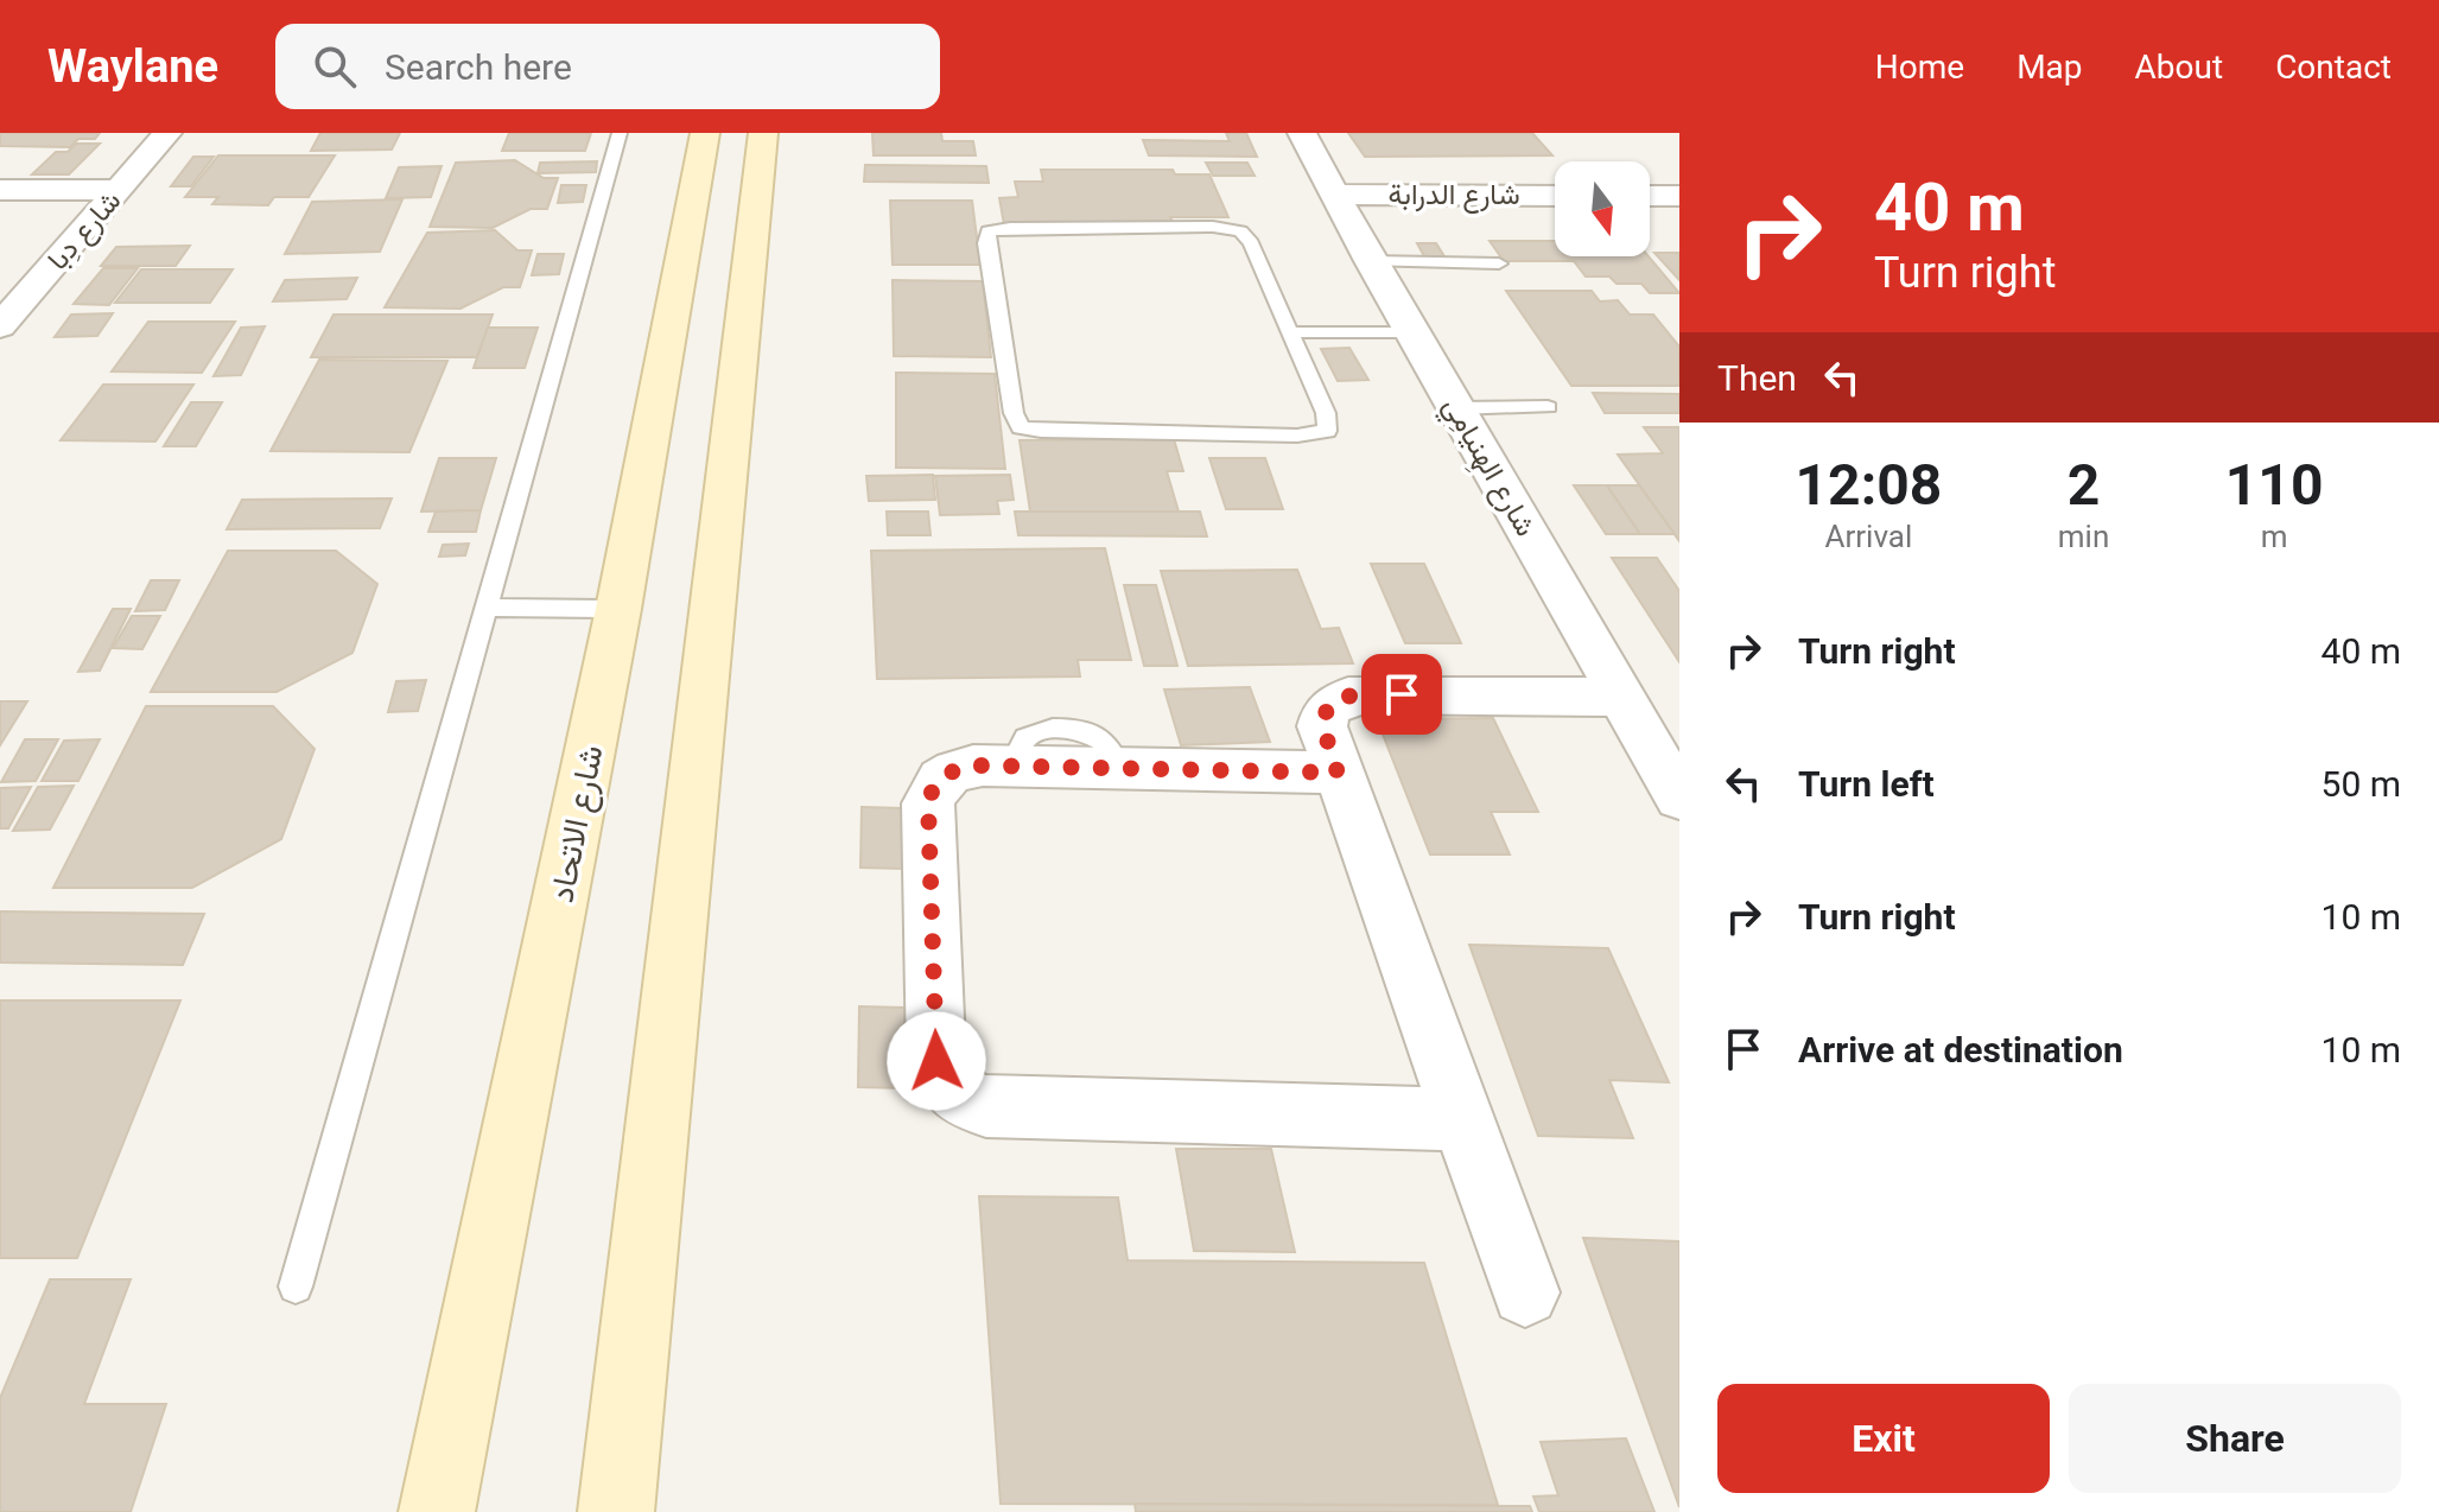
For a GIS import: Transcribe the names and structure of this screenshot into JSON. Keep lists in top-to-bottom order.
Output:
{
  "streets": {
    "main road": ["شارع الاتحاد"],
    "street": ["شارع الدرابة", "شارع دِبا", "شارع الهِنيامِي"]
  },
  "crossings": [
    ["شارع الدرابة", "شارع الهِنيامِي"]
  ],
  "north": "bottom",
  "page": {
    "header": "Waylane",
    "search": "Search here",
    "nav": [
      "Home",
      "Map",
      "About",
      "Contact"
    ],
    "turn": ["40 m", "Turn right"],
    "then": "Then",
    "eta": [
      "12:08",
      "Arrival",
      "2",
      "min",
      "110",
      "m"
    ],
    "list": [
      {
        "name": "Turn right",
        "value": "40 m"
      },
      {
        "name": "Turn left",
        "value": "50 m"
      },
      {
        "name": "Turn right",
        "value": "10 m"
      },
      {
        "name": "Arrive at destination",
        "value": "10 m"
      }
    ],
    "buttons": ["Exit", "Share"]
  }
}
